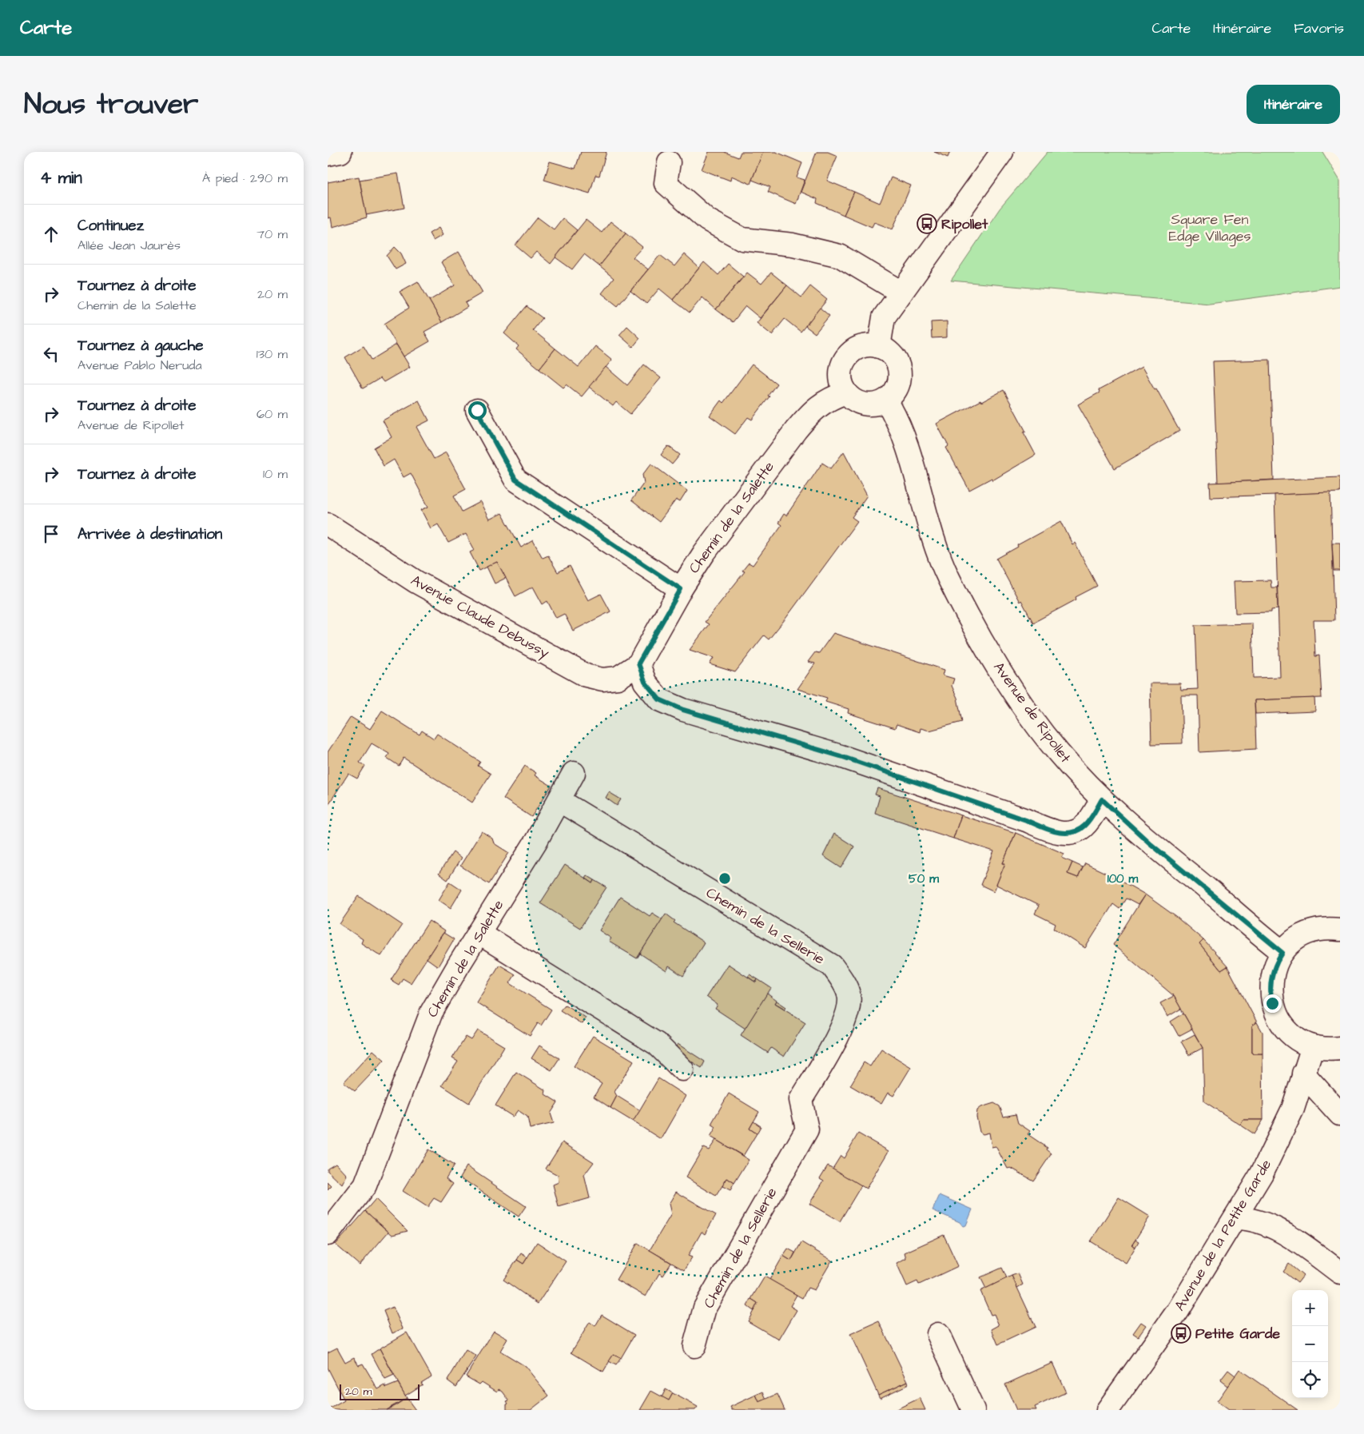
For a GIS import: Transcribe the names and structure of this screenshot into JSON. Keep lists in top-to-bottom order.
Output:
{
  "streets": {
    "street": [
      "Chemin de la Salette",
      "Avenue Claude Debussy",
      "Avenue de Ripollet",
      "Chemin de la Sellerie",
      "Avenue de la Petite Garde"
    ]
  },
  "crossings": [
    ["Chemin de la Salette", "Avenue Claude Debussy"],
    ["Chemin de la Salette", "Avenue de Ripollet"],
    ["Chemin de la Salette", "Chemin de la Sellerie"]
  ],
  "parks": ["Square Fen Edge Villages"],
  "places": {
    "bus stop": ["Ripollet", "Petite Garde"]
  },
  "scale_bar": "20 m",
  "page": {
    "header": "Carte",
    "nav": ["Carte", "Itinéraire", "Favoris"],
    "title": "Nous trouver",
    "buttons": "Itinéraire",
    "heading": ["4 min", "À pied · 290 m"],
    "list": [
      ["Continuez", "Allée Jean Jaurès", "70 m"],
      ["Tournez à droite", "Chemin de la Salette", "20 m"],
      ["Tournez à gauche", "Avenue Pablo Neruda", "130 m"],
      ["Tournez à droite", "Avenue de Ripollet", "60 m"],
      ["Tournez à droite", "10 m"],
      "Arrivée à destination"
    ],
    "map_buttons": ["+", "−"],
    "scale": "20 m"
  },
  "rings": ["50 m", "100 m"]
}
